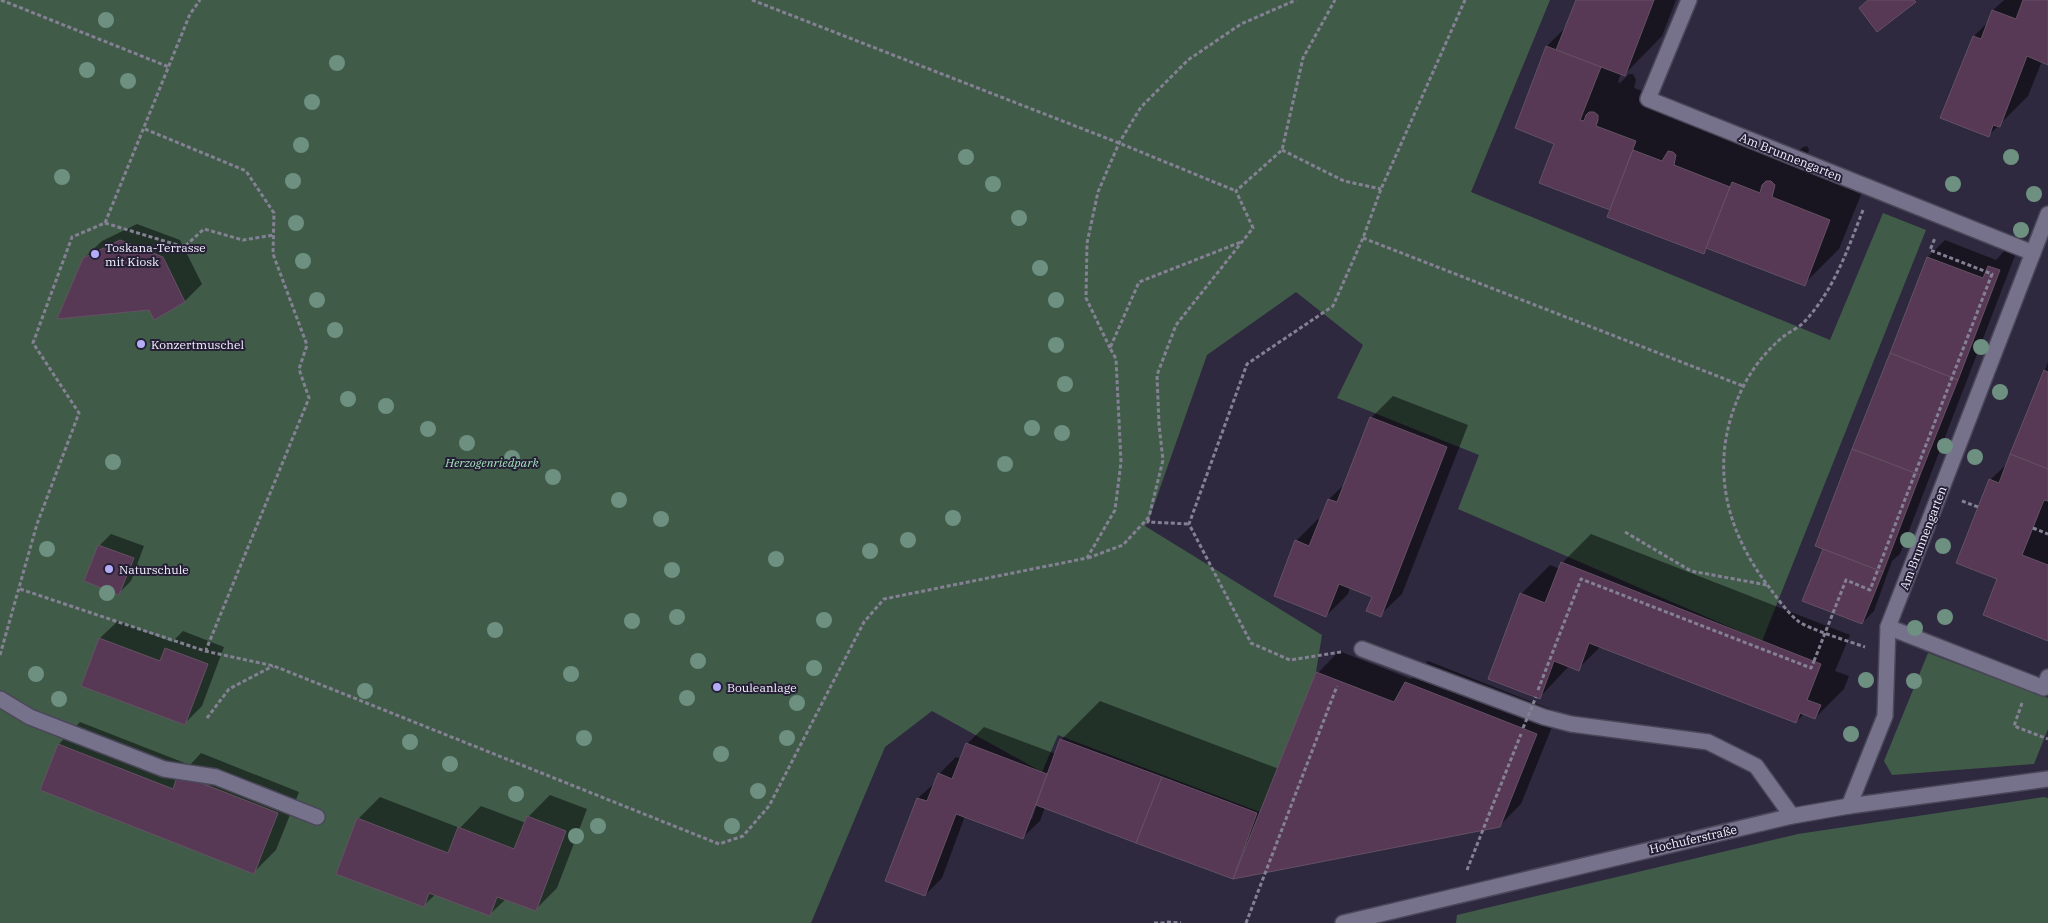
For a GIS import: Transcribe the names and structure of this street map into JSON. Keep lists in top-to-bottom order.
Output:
{
  "streets": {
    "street": ["Am Brunnengarten", "Hochuferstraße"]
  },
  "crossings": [
    ["Am Brunnengarten", "Hochuferstraße"]
  ],
  "parks": ["Herzogenriedpark"],
  "places": [
    "Toskana-Terrasse mit Kiosk",
    "Konzertmuschel",
    "Naturschule",
    "Bouleanlage"
  ]
}
